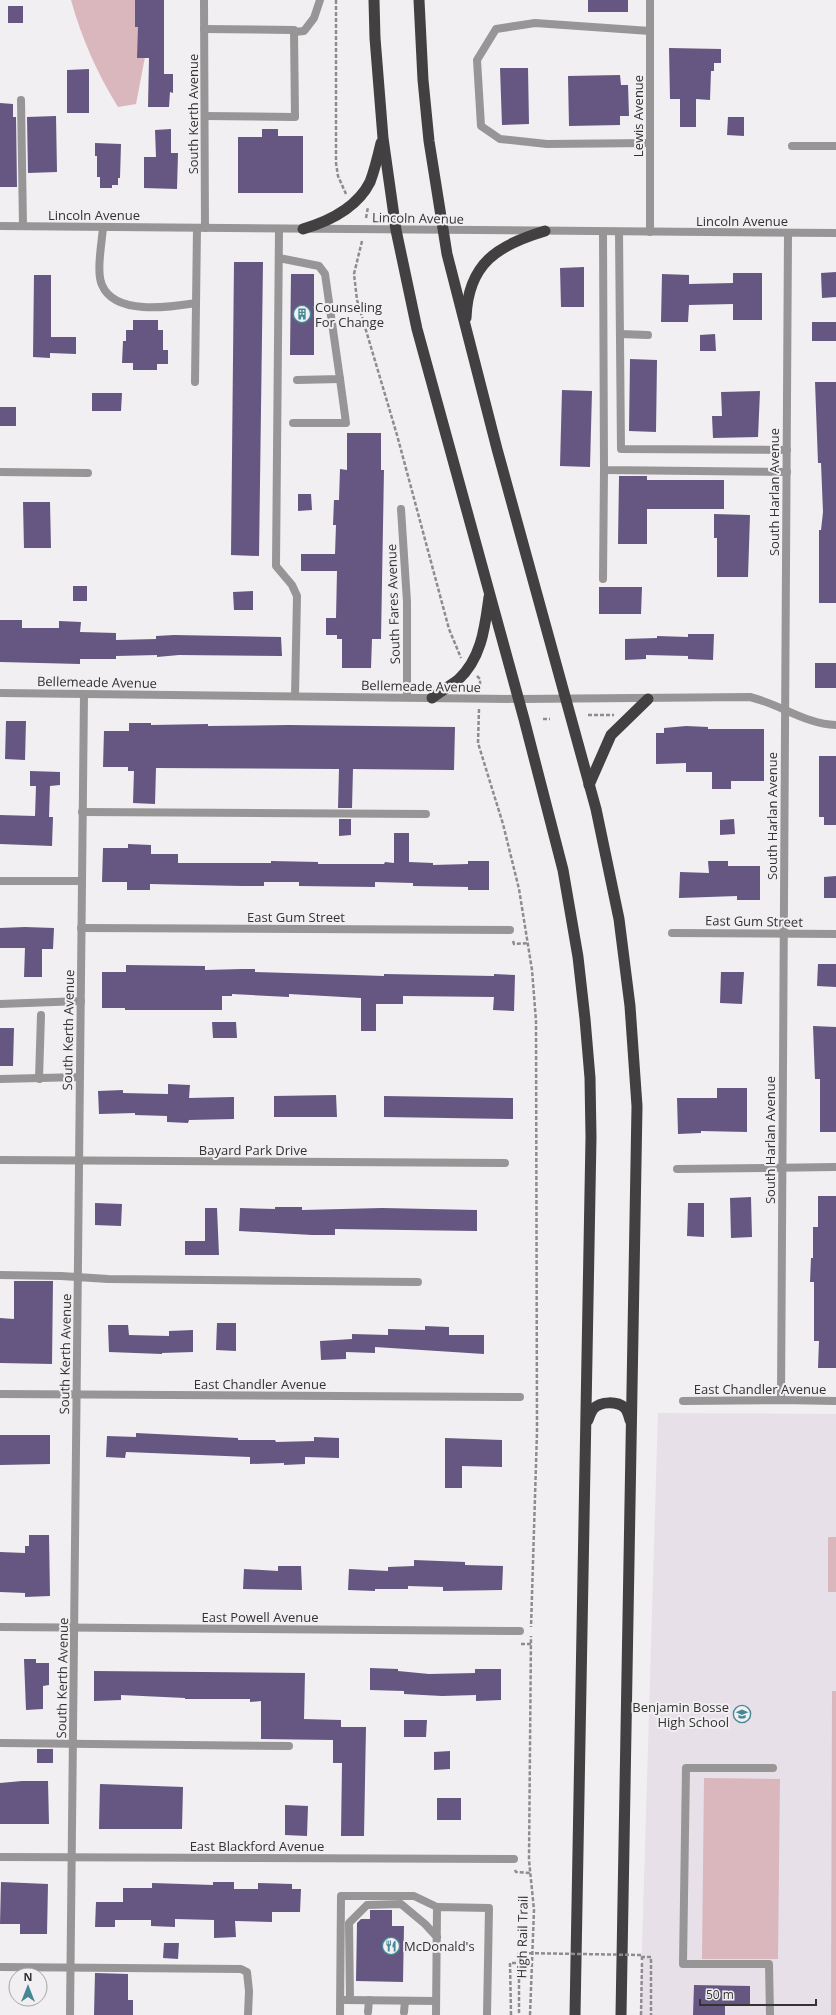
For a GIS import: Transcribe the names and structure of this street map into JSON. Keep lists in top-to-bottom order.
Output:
{
  "streets": {
    "street": [
      "South Kerth Avenue",
      "Lewis Avenue",
      "Lincoln Avenue",
      "South Harlan Avenue",
      "South Fares Avenue",
      "Bellemeade Avenue",
      "East Gum Street",
      "Bayard Park Drive",
      "East Chandler Avenue",
      "East Powell Avenue",
      "East Blackford Avenue"
    ],
    "path": ["High Rail Trail"]
  },
  "crossings": [
    ["South Kerth Avenue", "Lincoln Avenue"],
    ["South Kerth Avenue", "Bellemeade Avenue"],
    ["South Kerth Avenue", "East Gum Street"],
    ["South Kerth Avenue", "Bayard Park Drive"],
    ["South Kerth Avenue", "East Chandler Avenue"],
    ["South Kerth Avenue", "East Powell Avenue"],
    ["South Kerth Avenue", "East Blackford Avenue"],
    ["Lewis Avenue", "Lincoln Avenue"],
    ["Lincoln Avenue", "South Harlan Avenue"],
    ["South Harlan Avenue", "Bellemeade Avenue"],
    ["South Harlan Avenue", "East Gum Street"],
    ["South Harlan Avenue", "East Chandler Avenue"],
    ["South Fares Avenue", "Bellemeade Avenue"]
  ],
  "places": {
    "building": ["Counseling For Change"],
    "school or university": ["Benjamin Bosse High School"],
    "restaurant": ["McDonald's"]
  },
  "scale_bar": "50 m",
  "north": "top"
}
